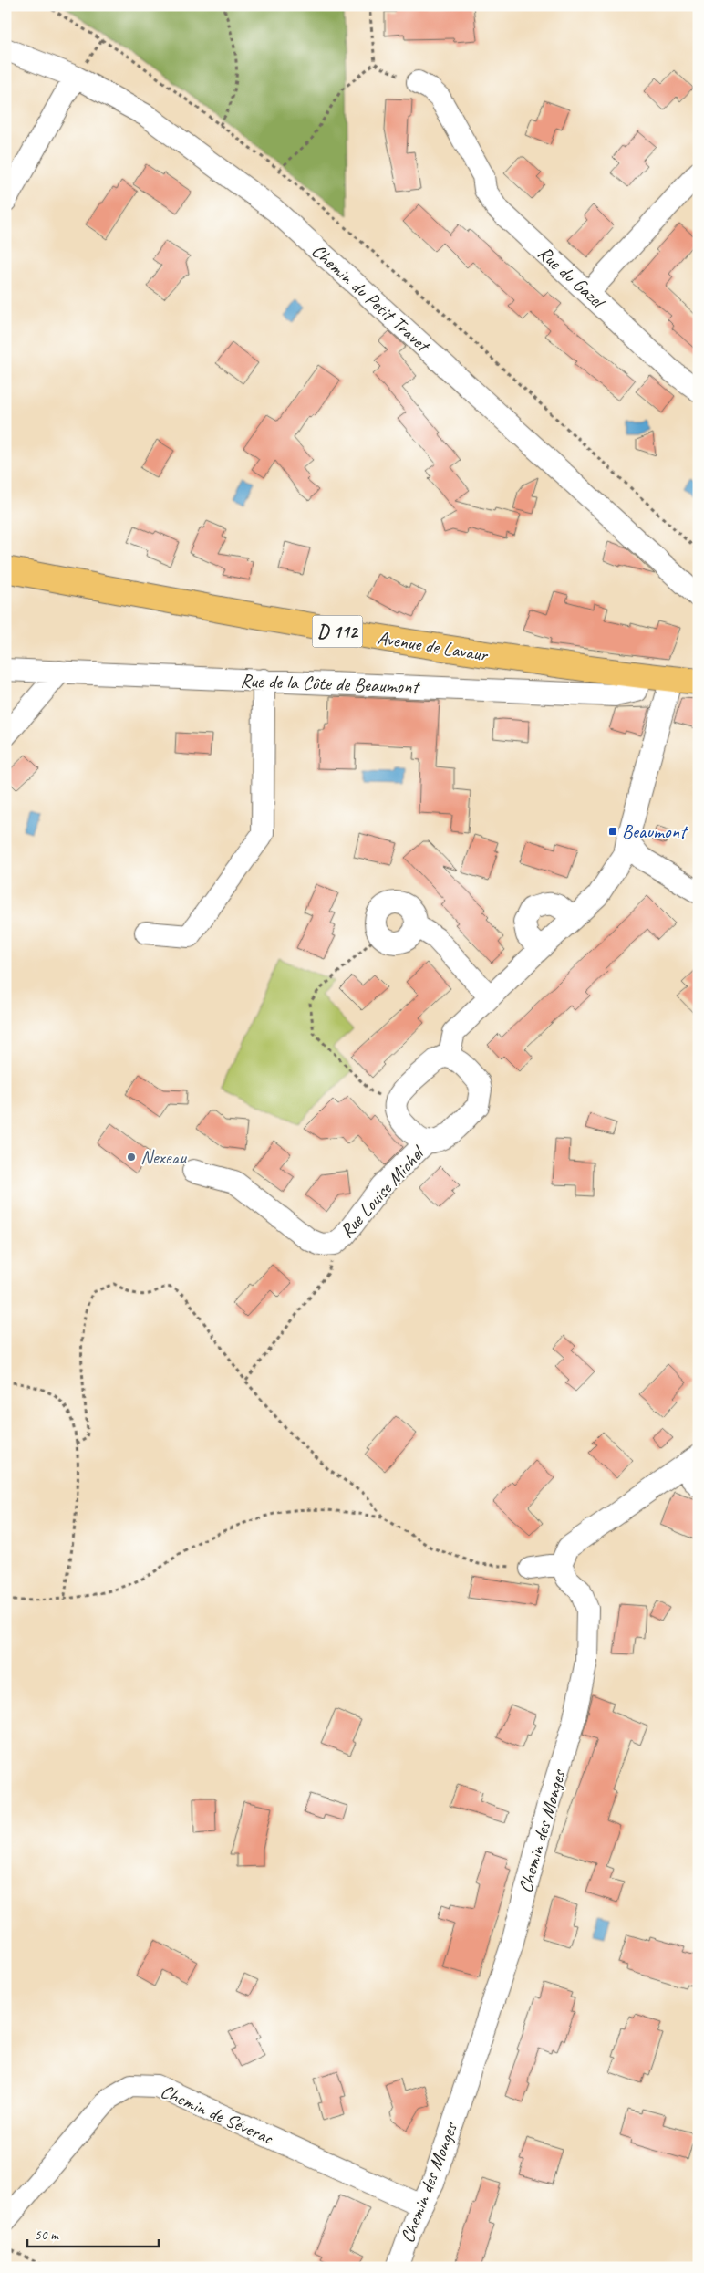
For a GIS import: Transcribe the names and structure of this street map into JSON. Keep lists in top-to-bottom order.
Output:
{
  "streets": {
    "main road": ["D 112", "Avenue de Lavaur"],
    "street": [
      "Rue du Gazel",
      "Chemin du Petit Travet",
      "Rue de la Côte de Beaumont",
      "Rue Louise Michel",
      "Chemin des Monges",
      "Chemin de Séverac"
    ]
  },
  "crossings": [
    ["Avenue de Lavaur", "Rue de la Côte de Beaumont"],
    ["Chemin des Monges", "Chemin de Séverac"]
  ],
  "places": {
    "transit": ["Beaumont"],
    "other": ["Nexeau"]
  },
  "scale_bar": "50 m"
}
